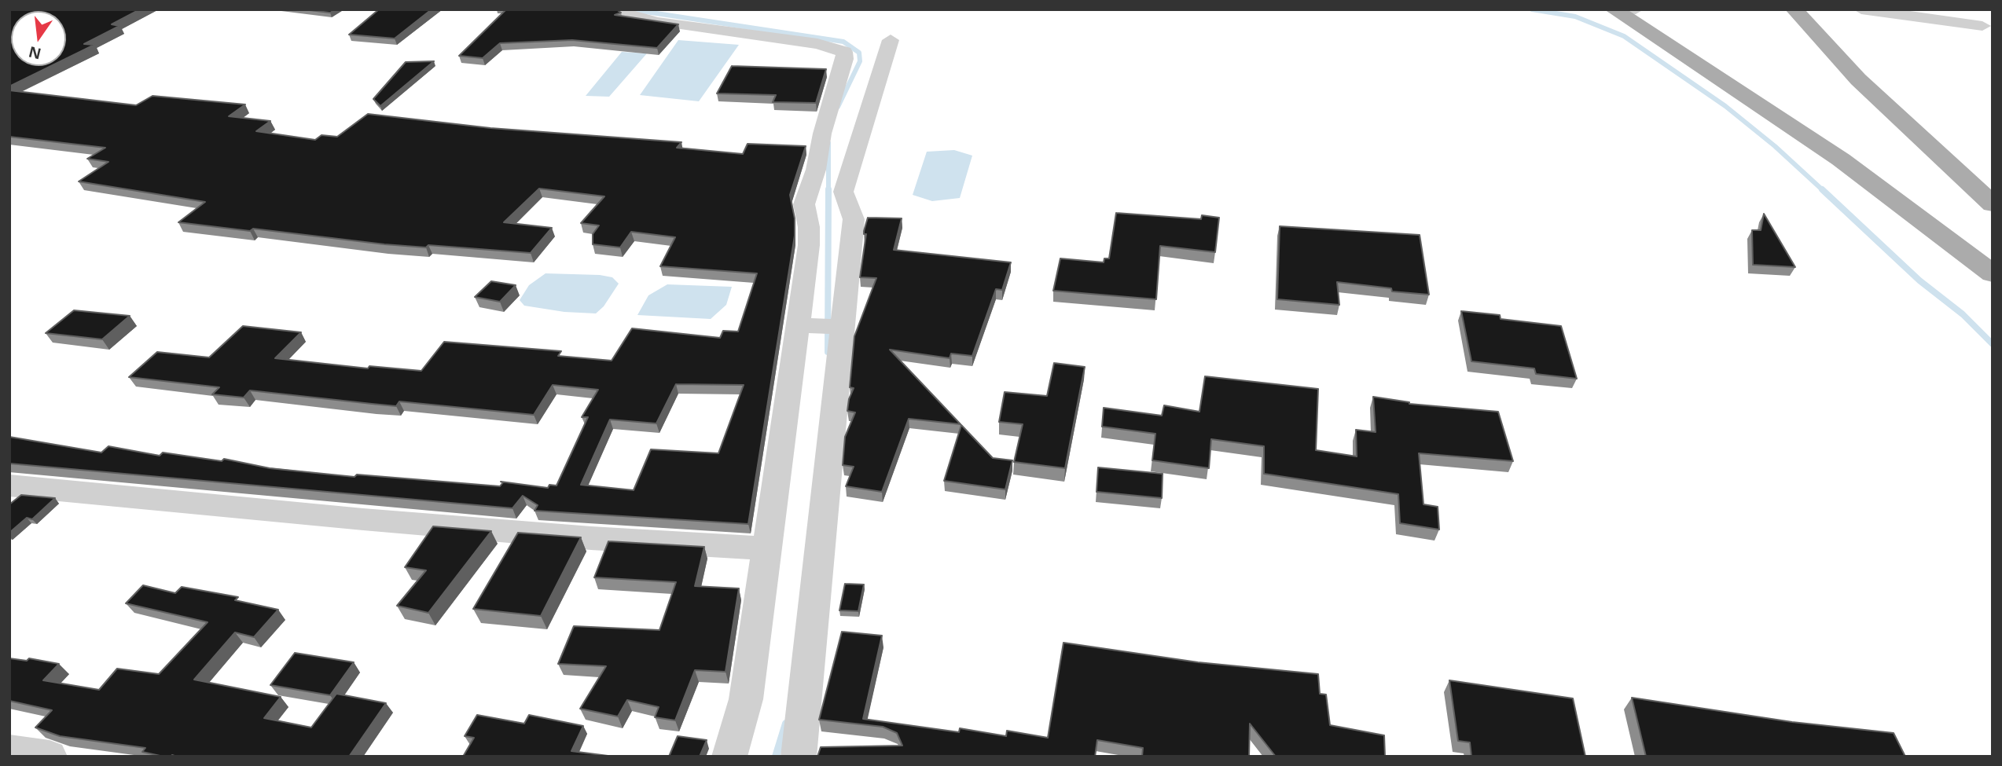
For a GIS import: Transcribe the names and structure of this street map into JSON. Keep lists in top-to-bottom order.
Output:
{
  "north": "bottom"
}
